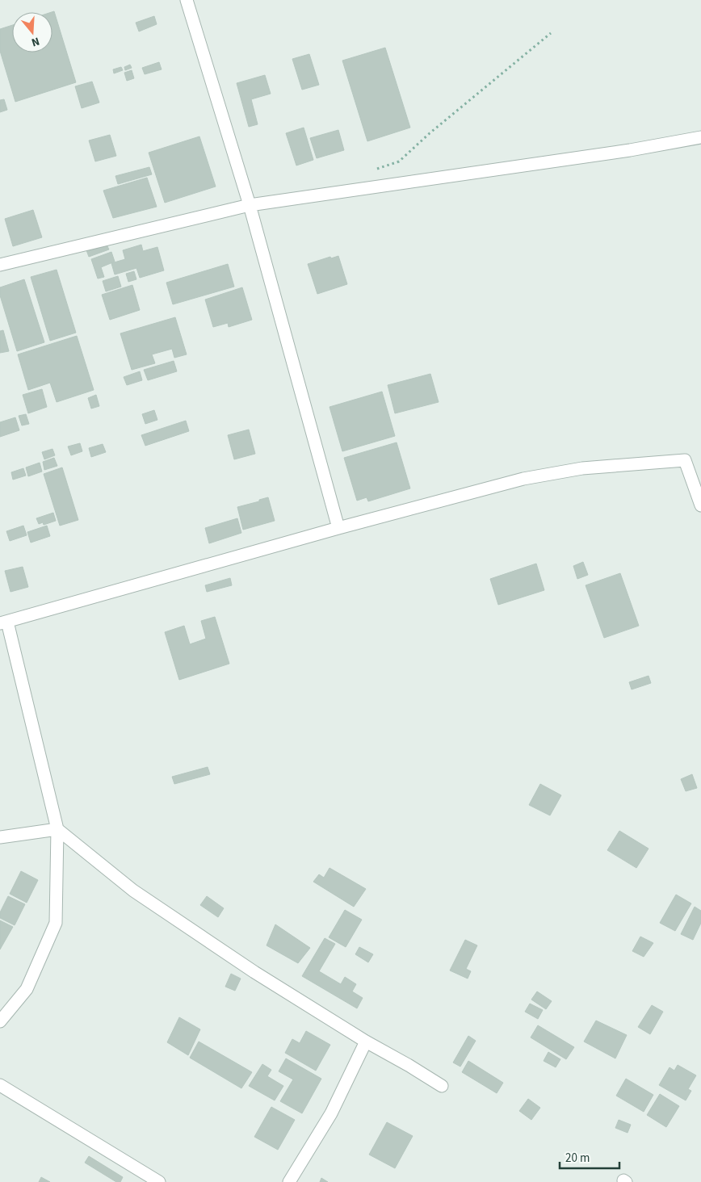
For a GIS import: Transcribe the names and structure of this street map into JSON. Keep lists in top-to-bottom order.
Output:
{
  "scale_bar": "20 m",
  "north": "bottom"
}
